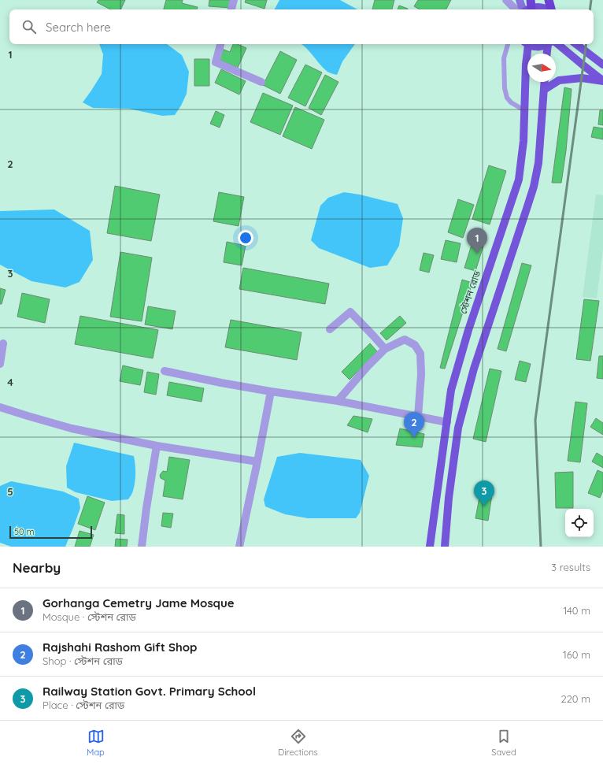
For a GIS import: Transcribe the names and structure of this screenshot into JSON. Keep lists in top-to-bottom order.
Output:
{
  "streets": {
    "main road": ["স্টেশন রোড"]
  },
  "scale_bar": "50 m",
  "north": "right",
  "page": {
    "search": "Search here",
    "pins": ["1", "2", "3"],
    "scale": "50 m",
    "heading": ["Nearby", "3 results"],
    "list": [
      {
        "mark": "1",
        "name": "Gorhanga Cemetry Jame Mosque",
        "note": "Mosque · স্টেশন রোড",
        "value": "140 m"
      },
      {
        "mark": "2",
        "name": "Rajshahi Rashom Gift Shop",
        "note": "Shop · স্টেশন রোড",
        "value": "160 m"
      },
      {
        "mark": "3",
        "name": "Railway Station Govt. Primary School",
        "note": "Place · স্টেশন রোড",
        "value": "220 m"
      }
    ],
    "nav": ["Map", "Directions", "Saved"]
  },
  "grid": {
    "rows": [
      "1",
      "2",
      "3",
      "4",
      "5"
    ]
  }
}
